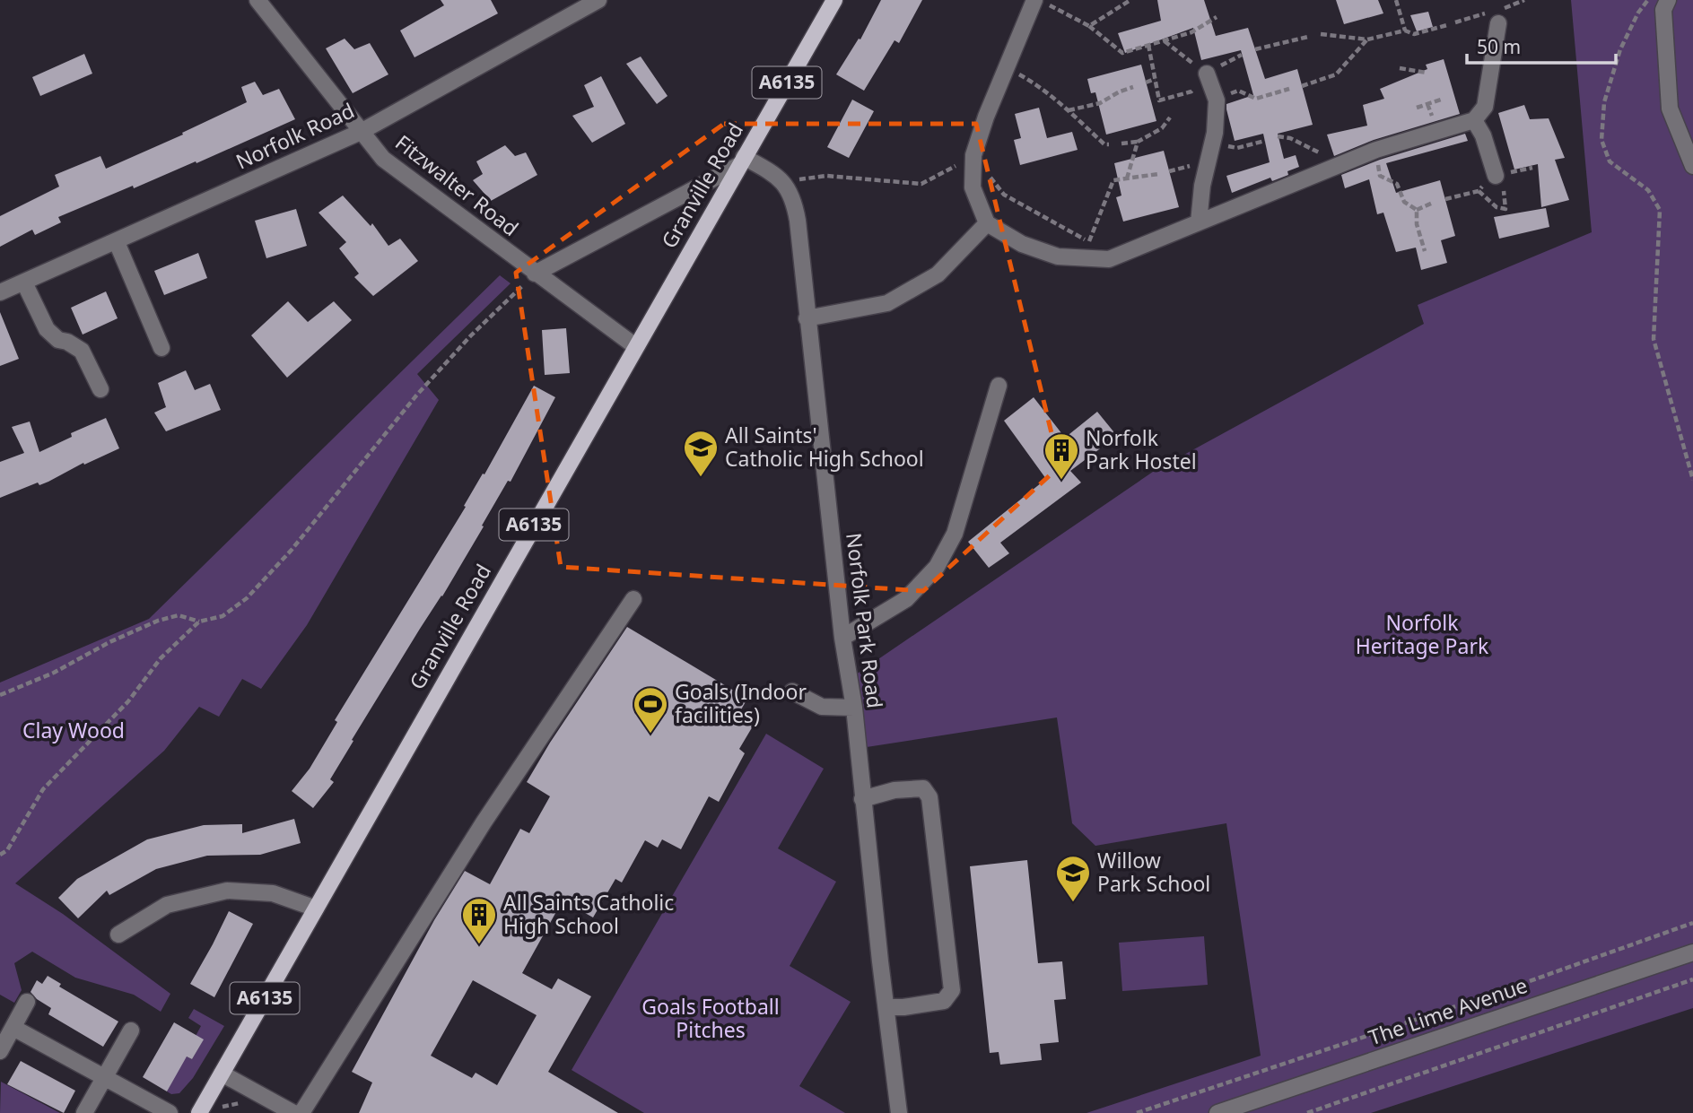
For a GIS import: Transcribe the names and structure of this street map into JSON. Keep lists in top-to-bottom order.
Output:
{
  "streets": {
    "main road": ["A6135", "Granville Road"],
    "street": [
      "Norfolk Road",
      "Fitzwalter Road",
      "Norfolk Park Road",
      "The Lime Avenue"
    ]
  },
  "crossings": [
    ["Norfolk Road", "Fitzwalter Road"],
    ["Fitzwalter Road", "Granville Road"]
  ],
  "parks": ["Norfolk Heritage Park", "Clay Wood", "Goals Football Pitches"],
  "places": {
    "school or university": ["All Saints' Catholic High School", "Willow Park School"],
    "building": ["Norfolk Park Hostel", "All Saints Catholic High School"],
    "sports": ["Goals (Indoor facilities)"]
  },
  "scale_bar": "50 m"
}
